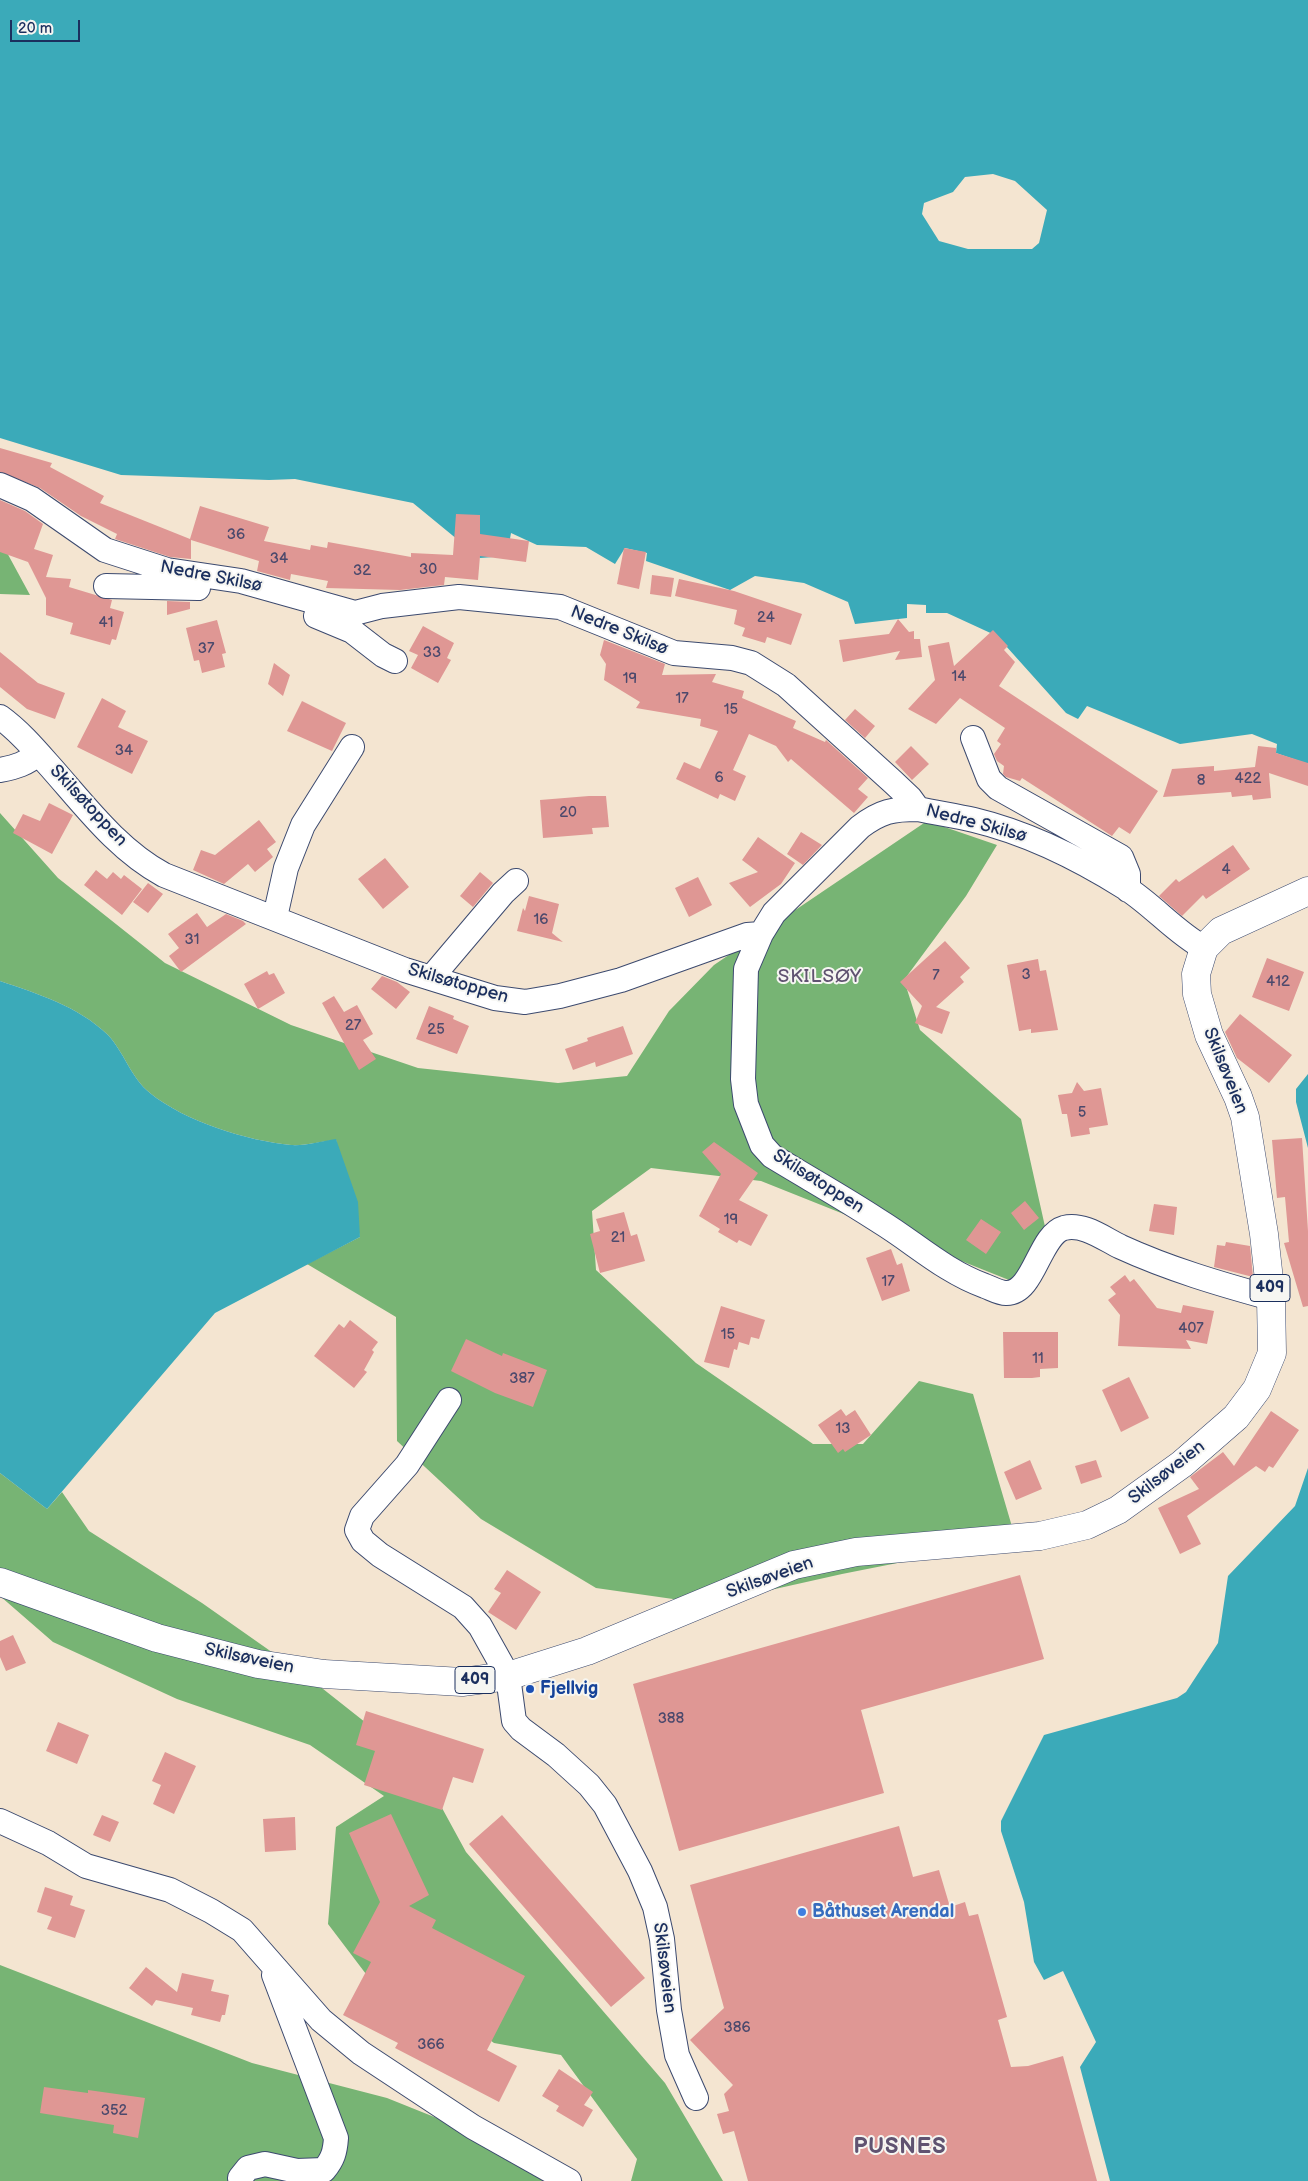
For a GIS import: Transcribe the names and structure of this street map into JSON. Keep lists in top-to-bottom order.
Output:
{
  "streets": {
    "main road": ["Skilsøveien", "409"],
    "street": ["Nedre Skilsø", "Skilsøtoppen"]
  },
  "crossings": [
    ["Nedre Skilsø", "Skilsøtoppen"],
    ["Nedre Skilsø", "Skilsøveien"],
    ["Skilsøtoppen", "Skilsøveien"]
  ],
  "districts": ["SKILSØY", "PUSNES"],
  "places": ["Fjellvig", "Båthuset Arendal"],
  "house_numbers": [
    "36",
    "34",
    "30",
    "32",
    "24",
    "41",
    "37",
    "33",
    "14",
    "19",
    "17",
    "15",
    "34",
    "6",
    "422",
    "8",
    "20",
    "4",
    "16",
    "31",
    "3",
    "7",
    "412",
    "27",
    "25",
    "5",
    "19",
    "21",
    "17",
    "407",
    "15",
    "11",
    "387",
    "13",
    "388",
    "386",
    "366",
    "352"
  ],
  "scale_bar": "20 m"
}
